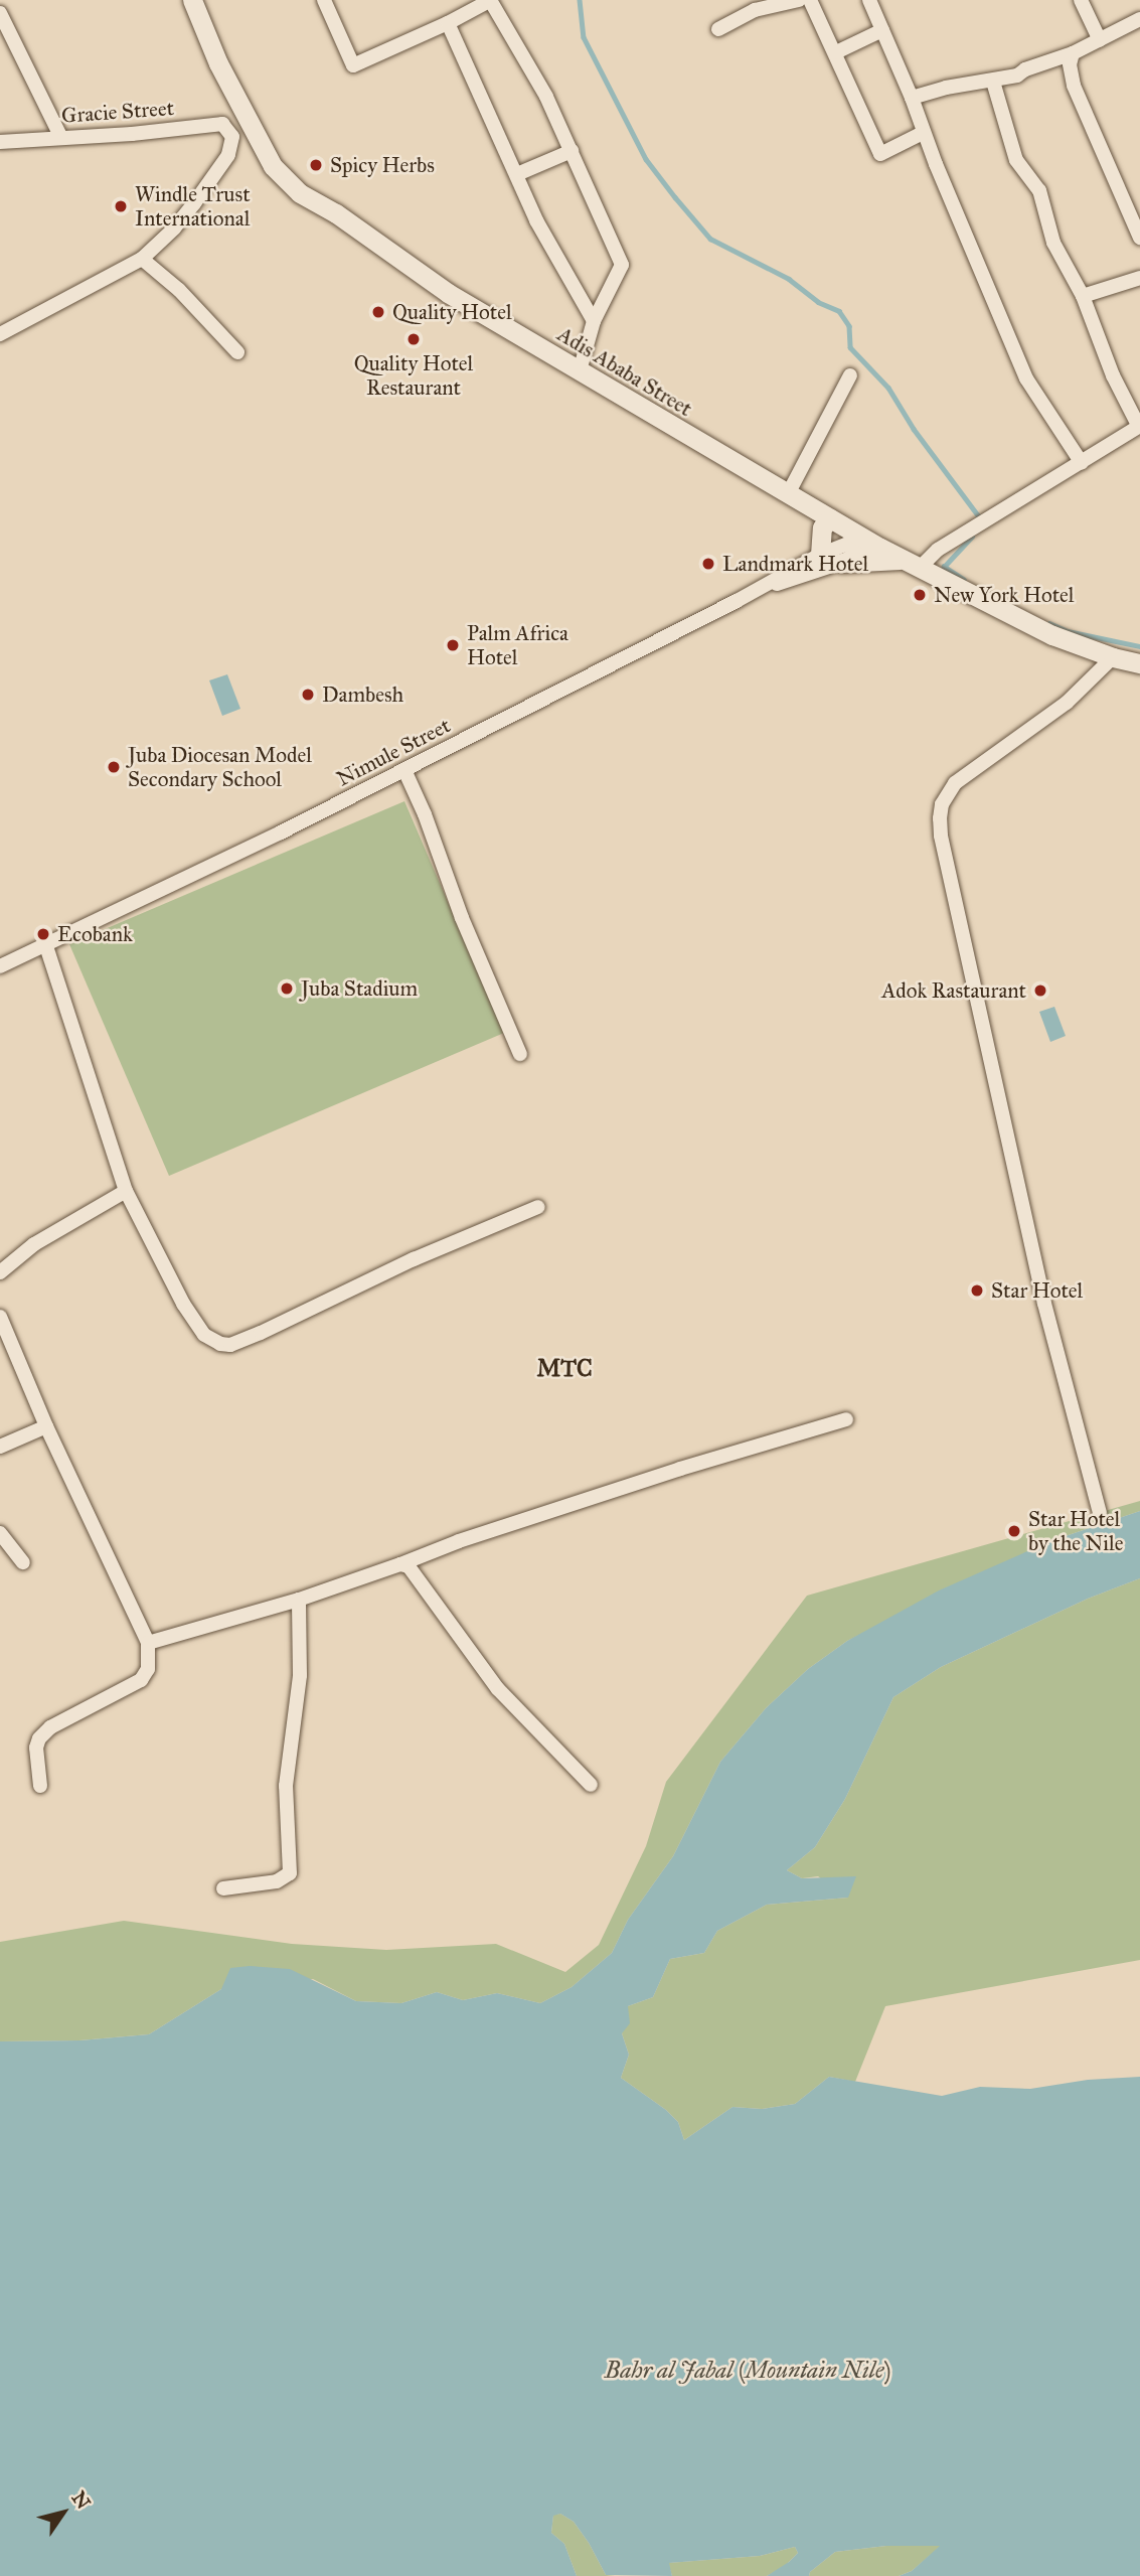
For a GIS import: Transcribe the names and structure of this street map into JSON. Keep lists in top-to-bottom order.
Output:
{
  "streets": {
    "street": ["Gracie Street", "Adis Ababa Street", "Nimule Street"]
  },
  "crossings": [
    ["Gracie Street", "Adis Ababa Street"],
    ["Adis Ababa Street", "Nimule Street"]
  ],
  "districts": ["MTC"],
  "water": ["Bahr al Jabal (Mountain Nile)"],
  "places": [
    "Spicy Herbs",
    "Windle Trust International",
    "Quality Hotel",
    "Quality Hotel Restaurant",
    "Landmark Hotel",
    "New York Hotel",
    "Palm Africa Hotel",
    "Dambesh",
    "Juba Diocesan Model Secondary School",
    "Ecobank",
    "Juba Stadium",
    "Adok Rastaurant",
    "Star Hotel",
    "Star Hotel by the Nile"
  ],
  "north": "top right"
}
